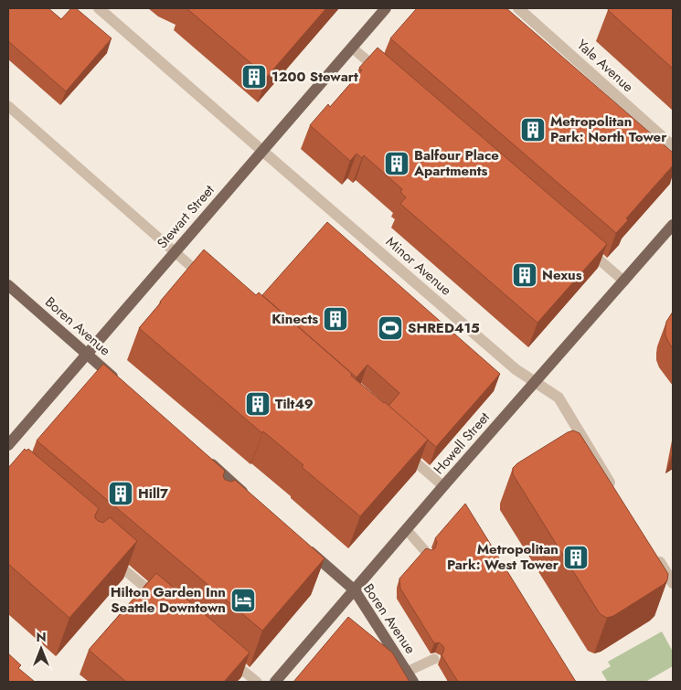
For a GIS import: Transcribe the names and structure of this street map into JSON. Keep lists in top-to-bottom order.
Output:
{
  "streets": {
    "main road": ["Stewart Street", "Boren Avenue", "Howell Street"],
    "street": ["Yale Avenue", "Minor Avenue"]
  },
  "crossings": [
    ["Stewart Street", "Minor Avenue"],
    ["Stewart Street", "Boren Avenue"],
    ["Minor Avenue", "Howell Street"],
    ["Boren Avenue", "Howell Street"]
  ],
  "places": {
    "building": [
      "1200 Stewart",
      "Metropolitan Park: North Tower",
      "Balfour Place Apartments",
      "Nexus",
      "Kinects",
      "Tilt49",
      "Hill7",
      "Metropolitan Park: West Tower"
    ],
    "sports": ["SHRED415"],
    "hotel": ["Hilton Garden Inn Seattle Downtown"]
  },
  "north": "top"
}
